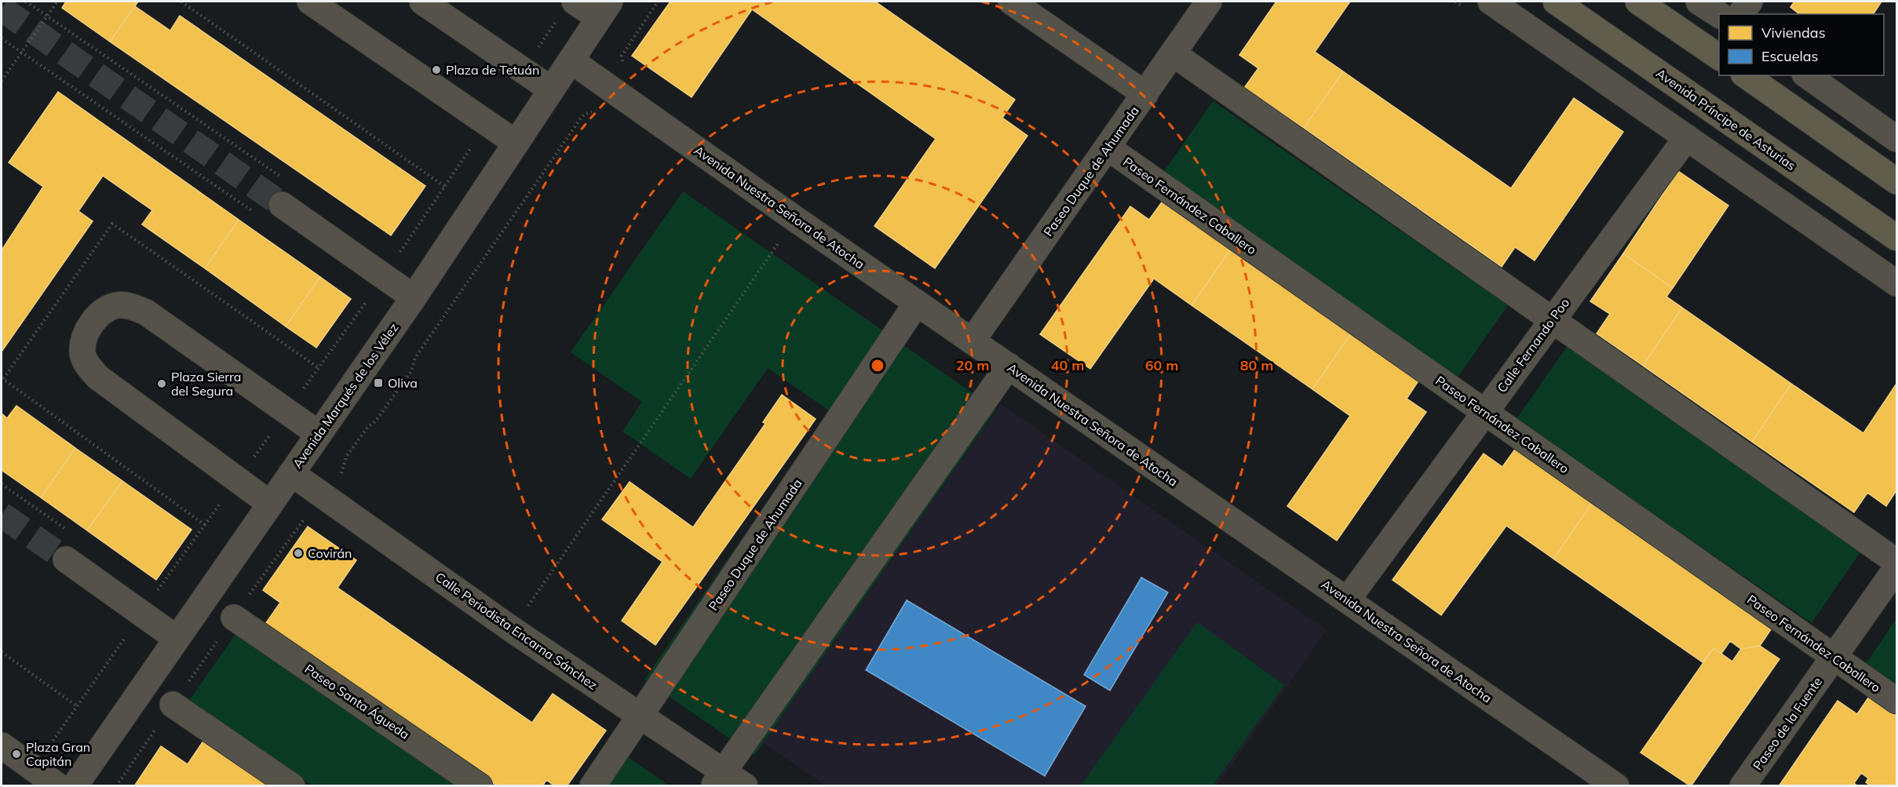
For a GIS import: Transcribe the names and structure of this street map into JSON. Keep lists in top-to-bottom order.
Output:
{
  "streets": {
    "main road": ["Avenida Príncipe de Asturias"],
    "street": [
      "Paseo Duque de Ahumada",
      "Paseo Fernández Caballero",
      "Avenida Nuestra Señora de Atocha",
      "Calle Fernando Poo",
      "Avenida Marqués de los Vélez",
      "Calle Periodista Encarna Sánchez",
      "Paseo Santa Águeda",
      "Paseo de la Fuente"
    ]
  },
  "crossings": [
    ["Paseo Duque de Ahumada", "Paseo Fernández Caballero"],
    ["Paseo Duque de Ahumada", "Avenida Nuestra Señora de Atocha"],
    ["Paseo Duque de Ahumada", "Calle Periodista Encarna Sánchez"],
    ["Paseo Fernández Caballero", "Calle Fernando Poo"],
    ["Paseo Fernández Caballero", "Paseo de la Fuente"],
    ["Avenida Nuestra Señora de Atocha", "Calle Fernando Poo"],
    ["Avenida Nuestra Señora de Atocha", "Avenida Marqués de los Vélez"],
    ["Avenida Marqués de los Vélez", "Calle Periodista Encarna Sánchez"]
  ],
  "places": {
    "other": [
      "Plaza de Tetuán",
      "Plaza Sierra del Segura",
      "Covirán",
      "Plaza Gran Capitán"
    ],
    "transit": ["Oliva"]
  },
  "legend": ["Viviendas", "Escuelas"],
  "rings": [
    "20 m",
    "40 m",
    "60 m",
    "80 m"
  ]
}
